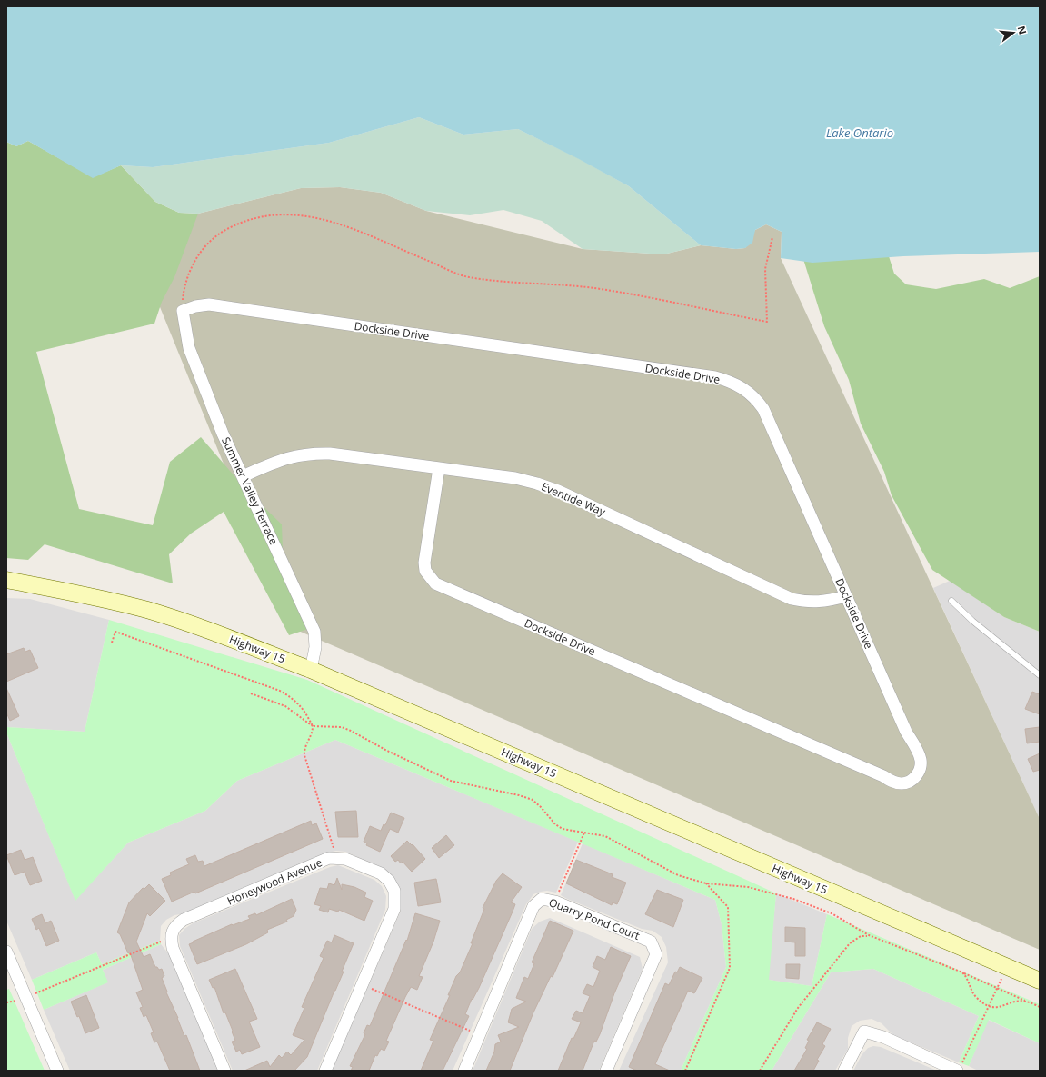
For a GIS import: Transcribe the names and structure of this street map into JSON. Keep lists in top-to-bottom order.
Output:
{
  "streets": {
    "main road": ["Highway 15"],
    "street": [
      "Dockside Drive",
      "Summer Valley Terrace",
      "Eventide Way",
      "Honeywood Avenue",
      "Quarry Pond Court"
    ]
  },
  "crossings": [
    ["Dockside Drive", "Summer Valley Terrace"],
    ["Dockside Drive", "Eventide Way"],
    ["Summer Valley Terrace", "Eventide Way"],
    ["Summer Valley Terrace", "Highway 15"]
  ],
  "water": ["Lake Ontario"],
  "north": "right"
}
